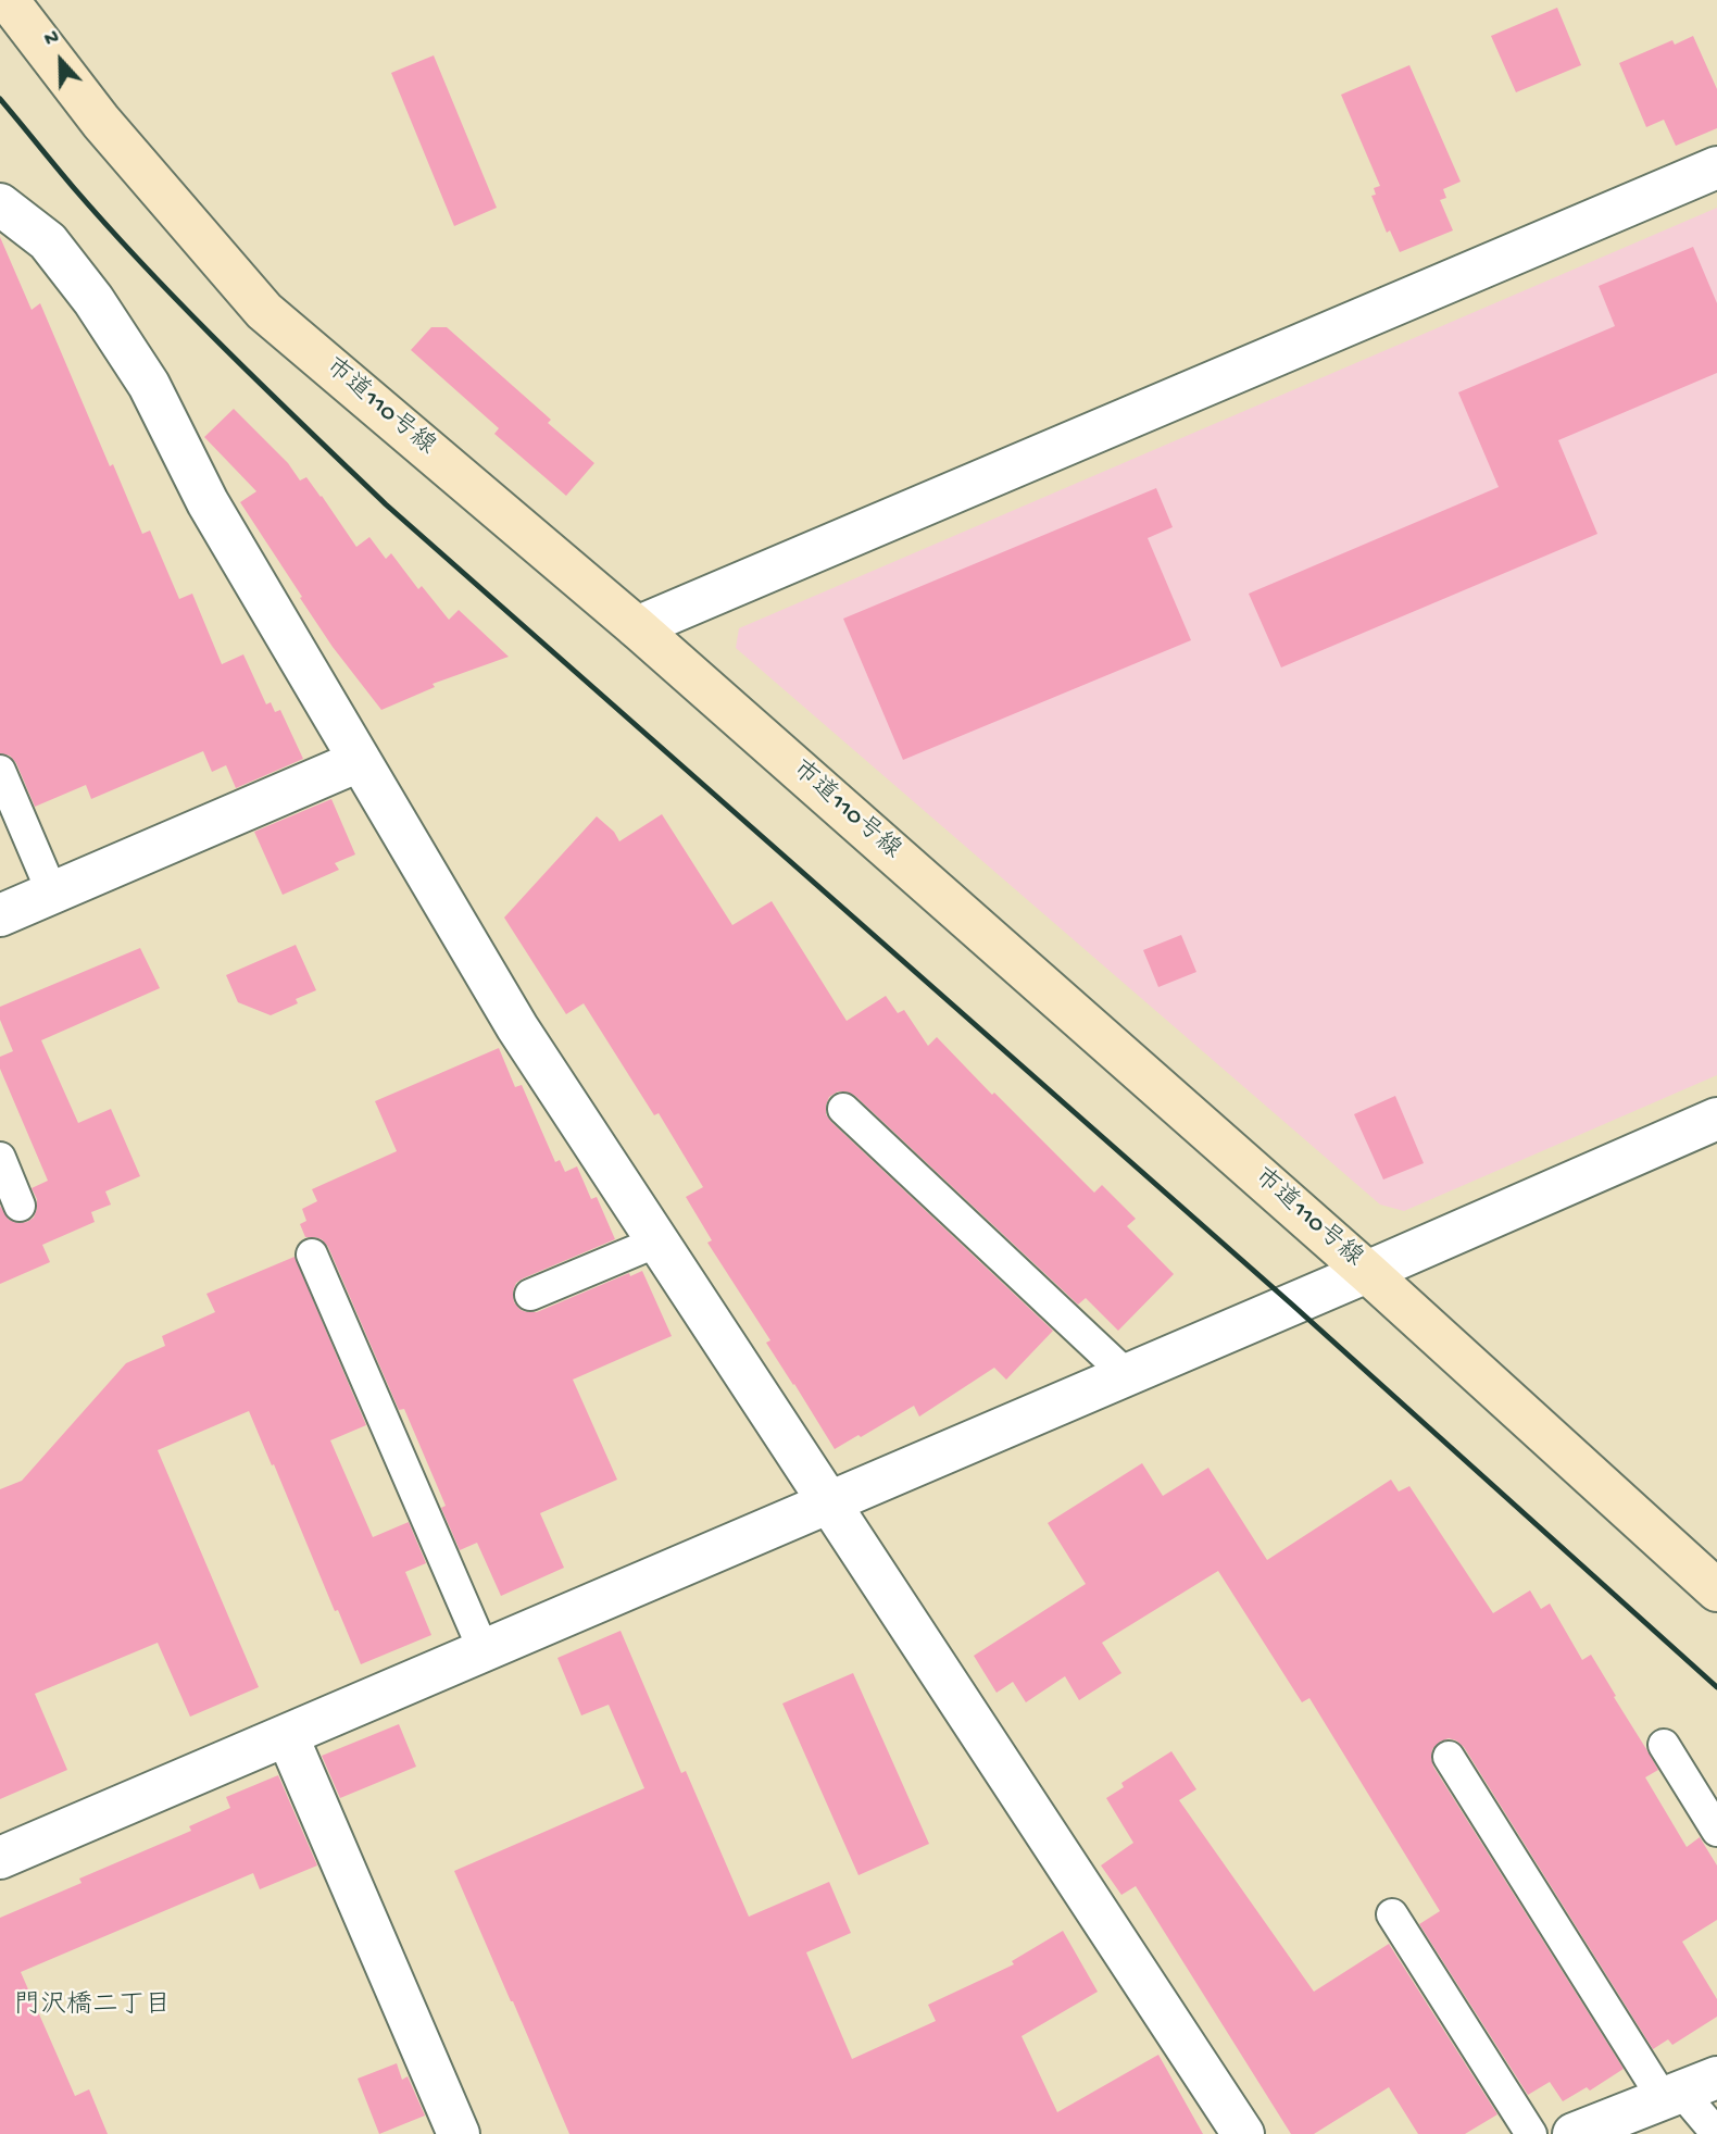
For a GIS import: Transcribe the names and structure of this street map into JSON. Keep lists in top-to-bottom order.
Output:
{
  "streets": {
    "street": ["市道110号線"]
  },
  "districts": ["門沢橋二丁目"],
  "north": "top"
}
